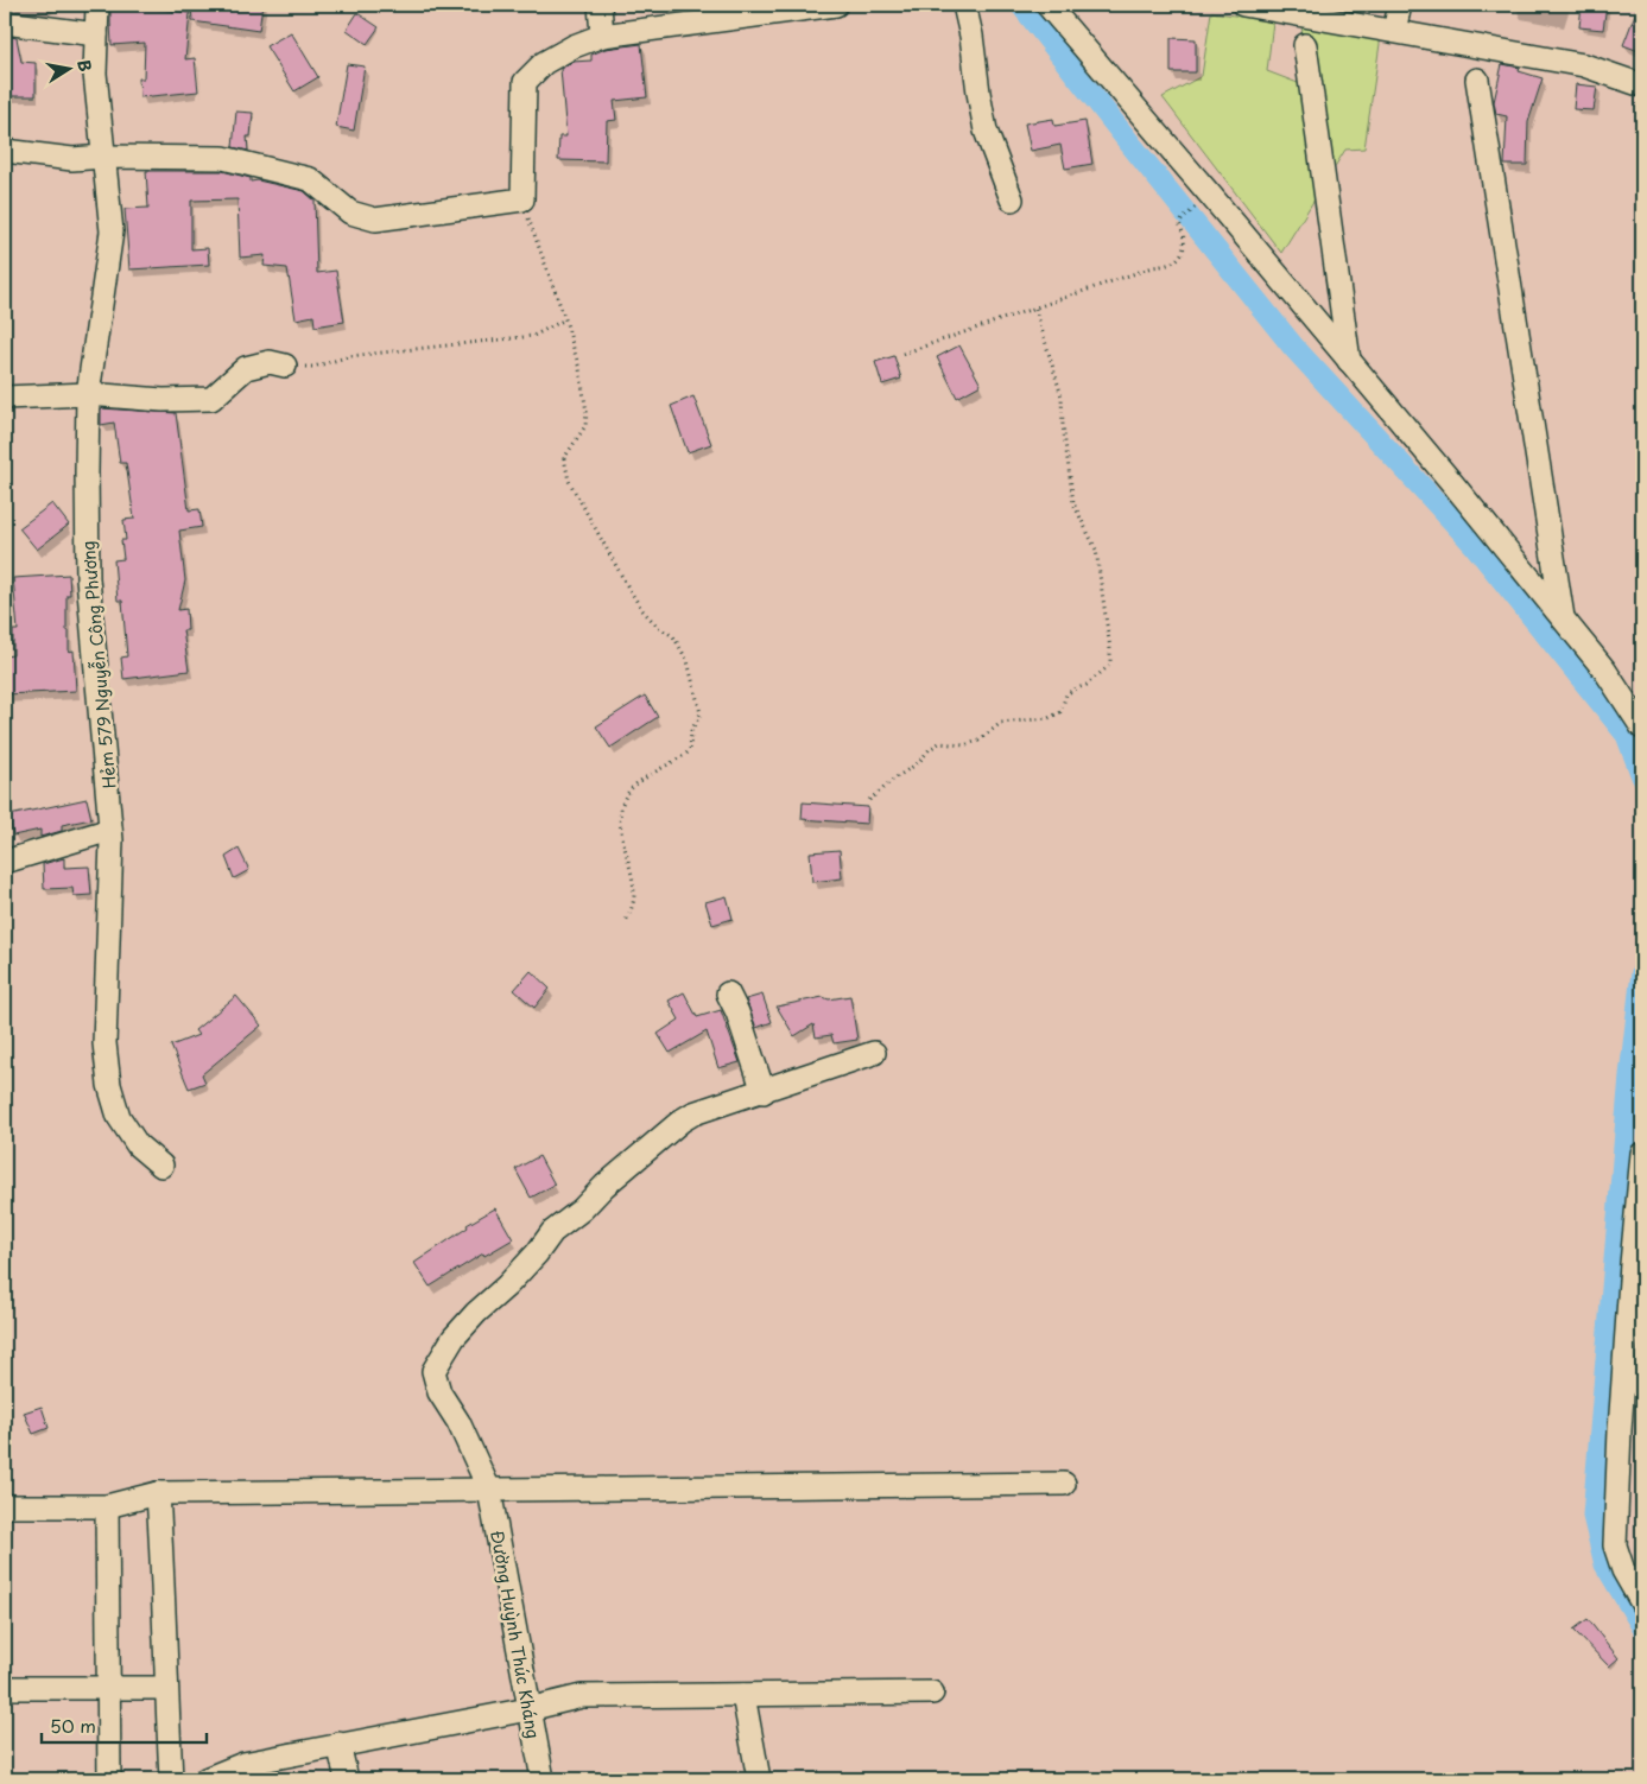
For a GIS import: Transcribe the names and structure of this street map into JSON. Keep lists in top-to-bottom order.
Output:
{
  "streets": {
    "street": ["Hẻm 579 Nguyễn Công Phương", "Đường Huỳnh Thúc Kháng"]
  },
  "scale_bar": "50 m",
  "north": "right"
}
